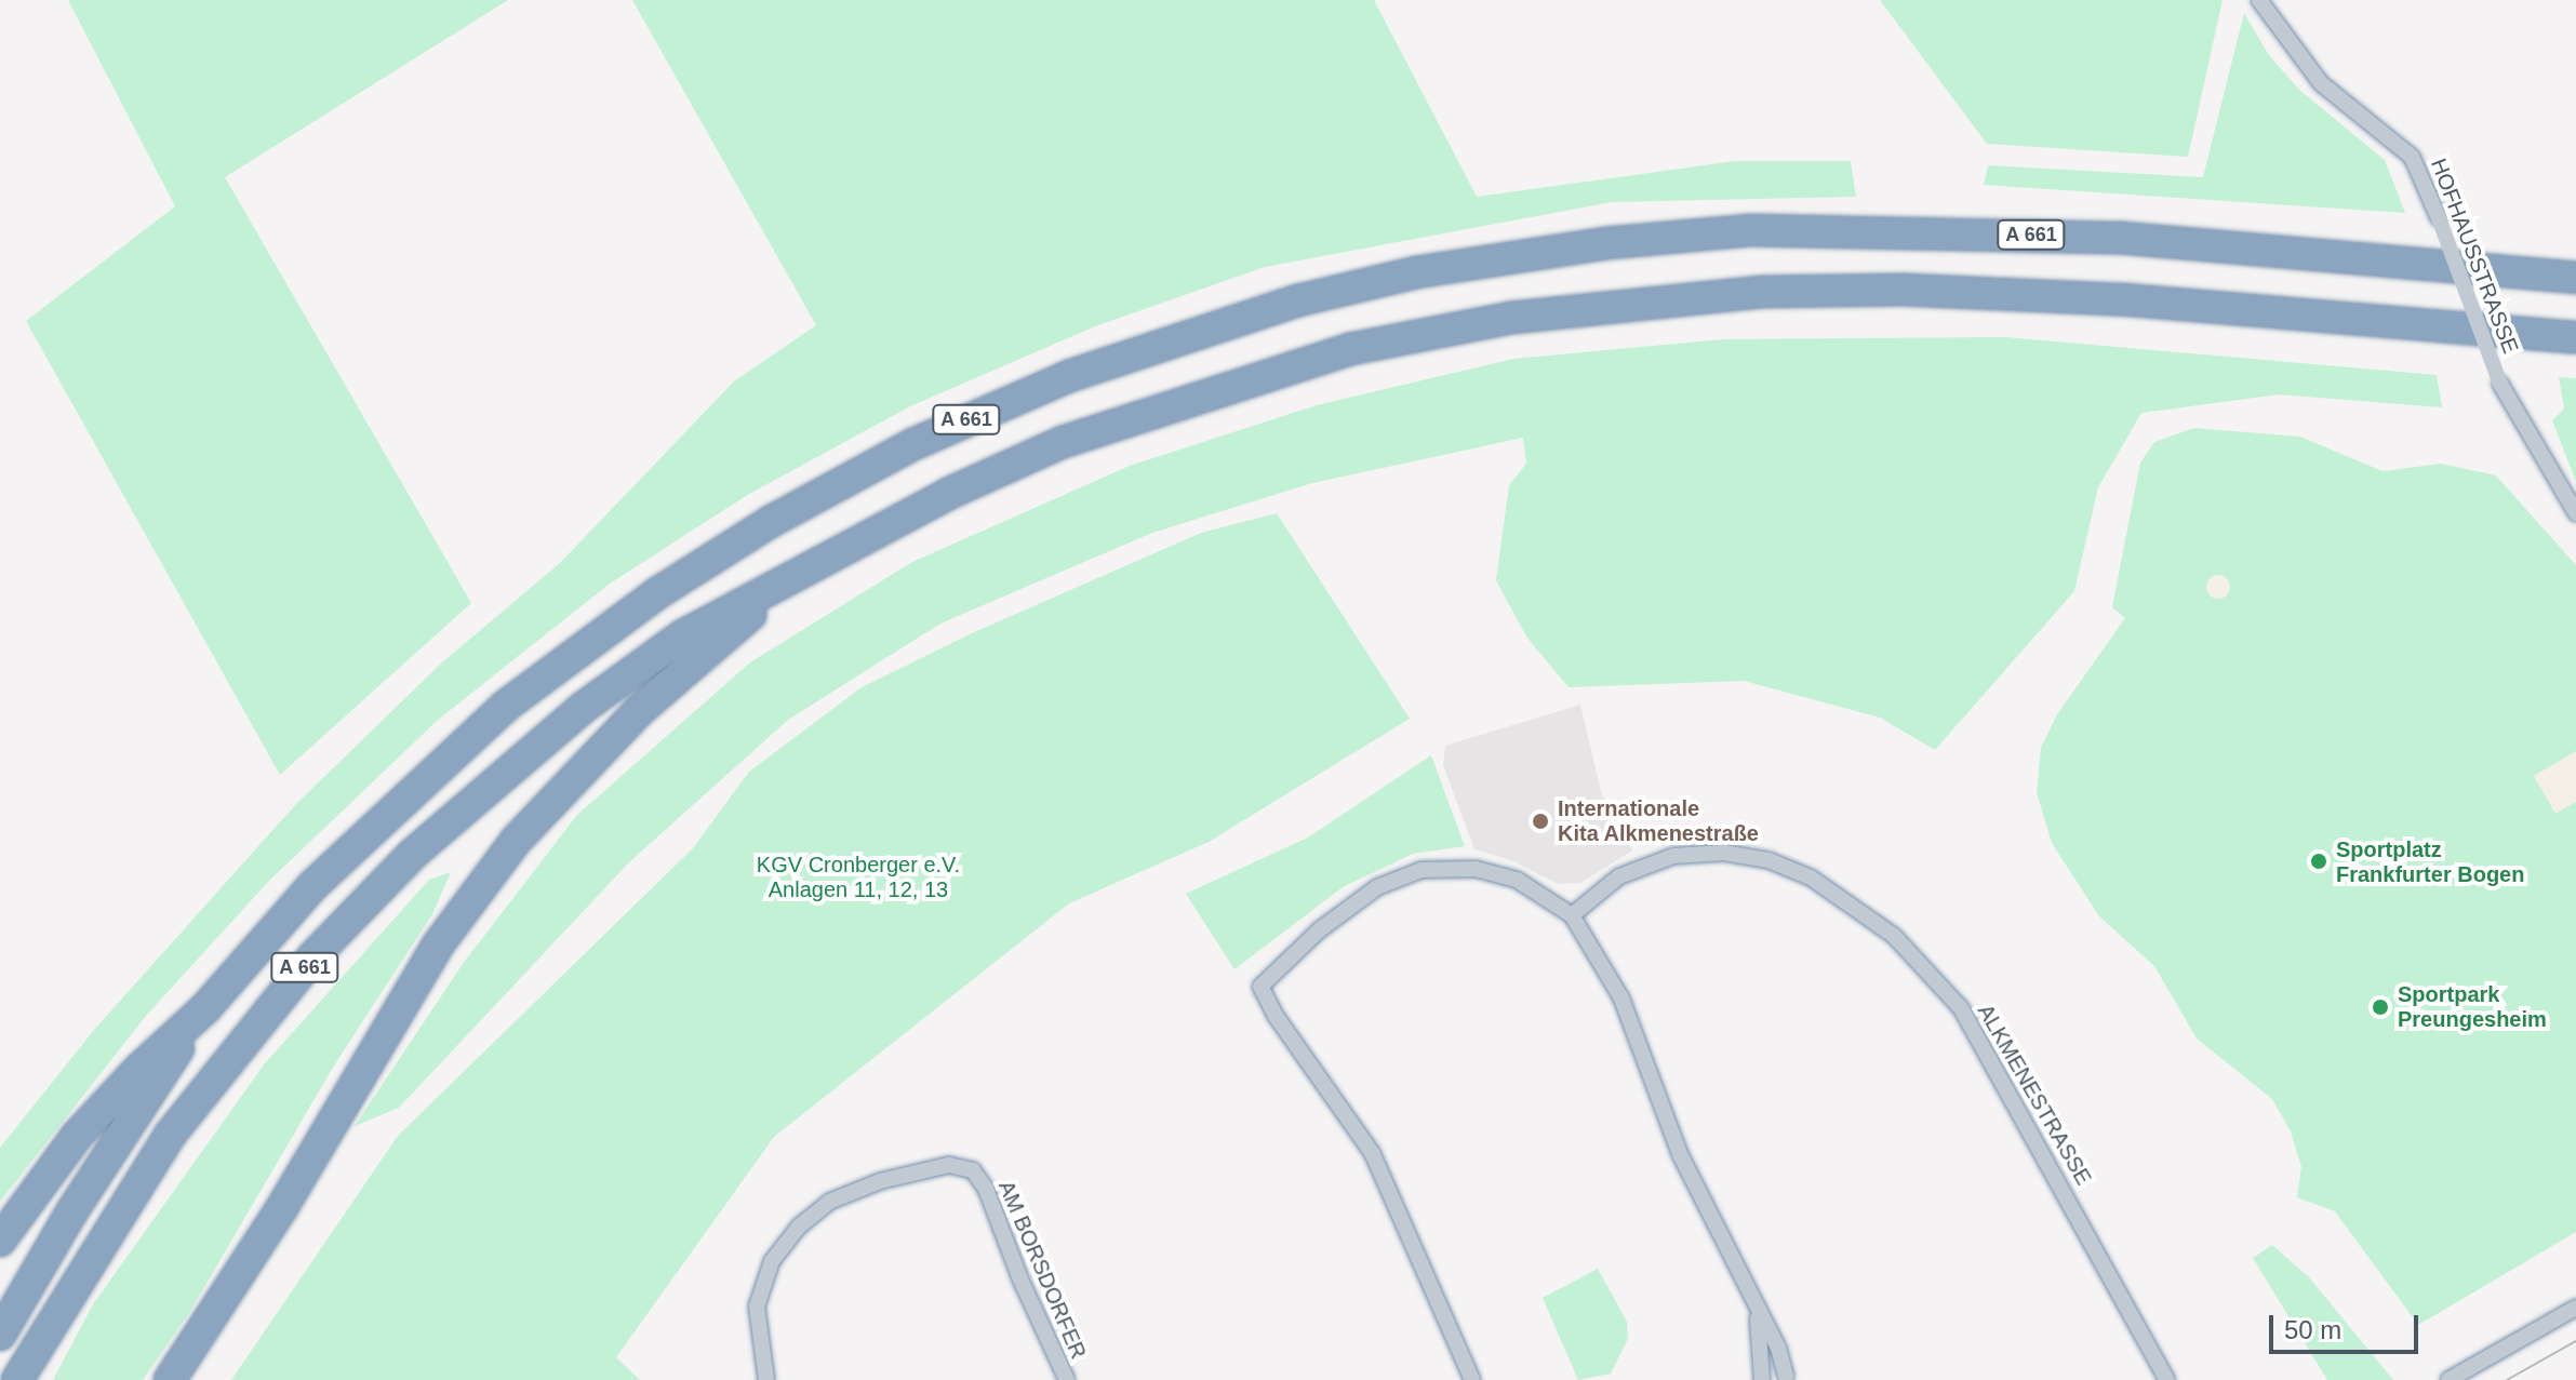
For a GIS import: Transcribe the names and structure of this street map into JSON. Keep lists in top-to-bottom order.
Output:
{
  "streets": {
    "highway": ["A 661"],
    "street": ["HOFHAUSSTRASSE", "ALKMENESTRASSE", "AM BORSDORFER"]
  },
  "parks": ["KGV Cronberger e.V. Anlagen 11, 12, 13"],
  "places": ["Internationale Kita Alkmenestraße", "Sportplatz Frankfurter Bogen", "Sportpark Preungesheim"],
  "scale_bar": "50 m"
}
